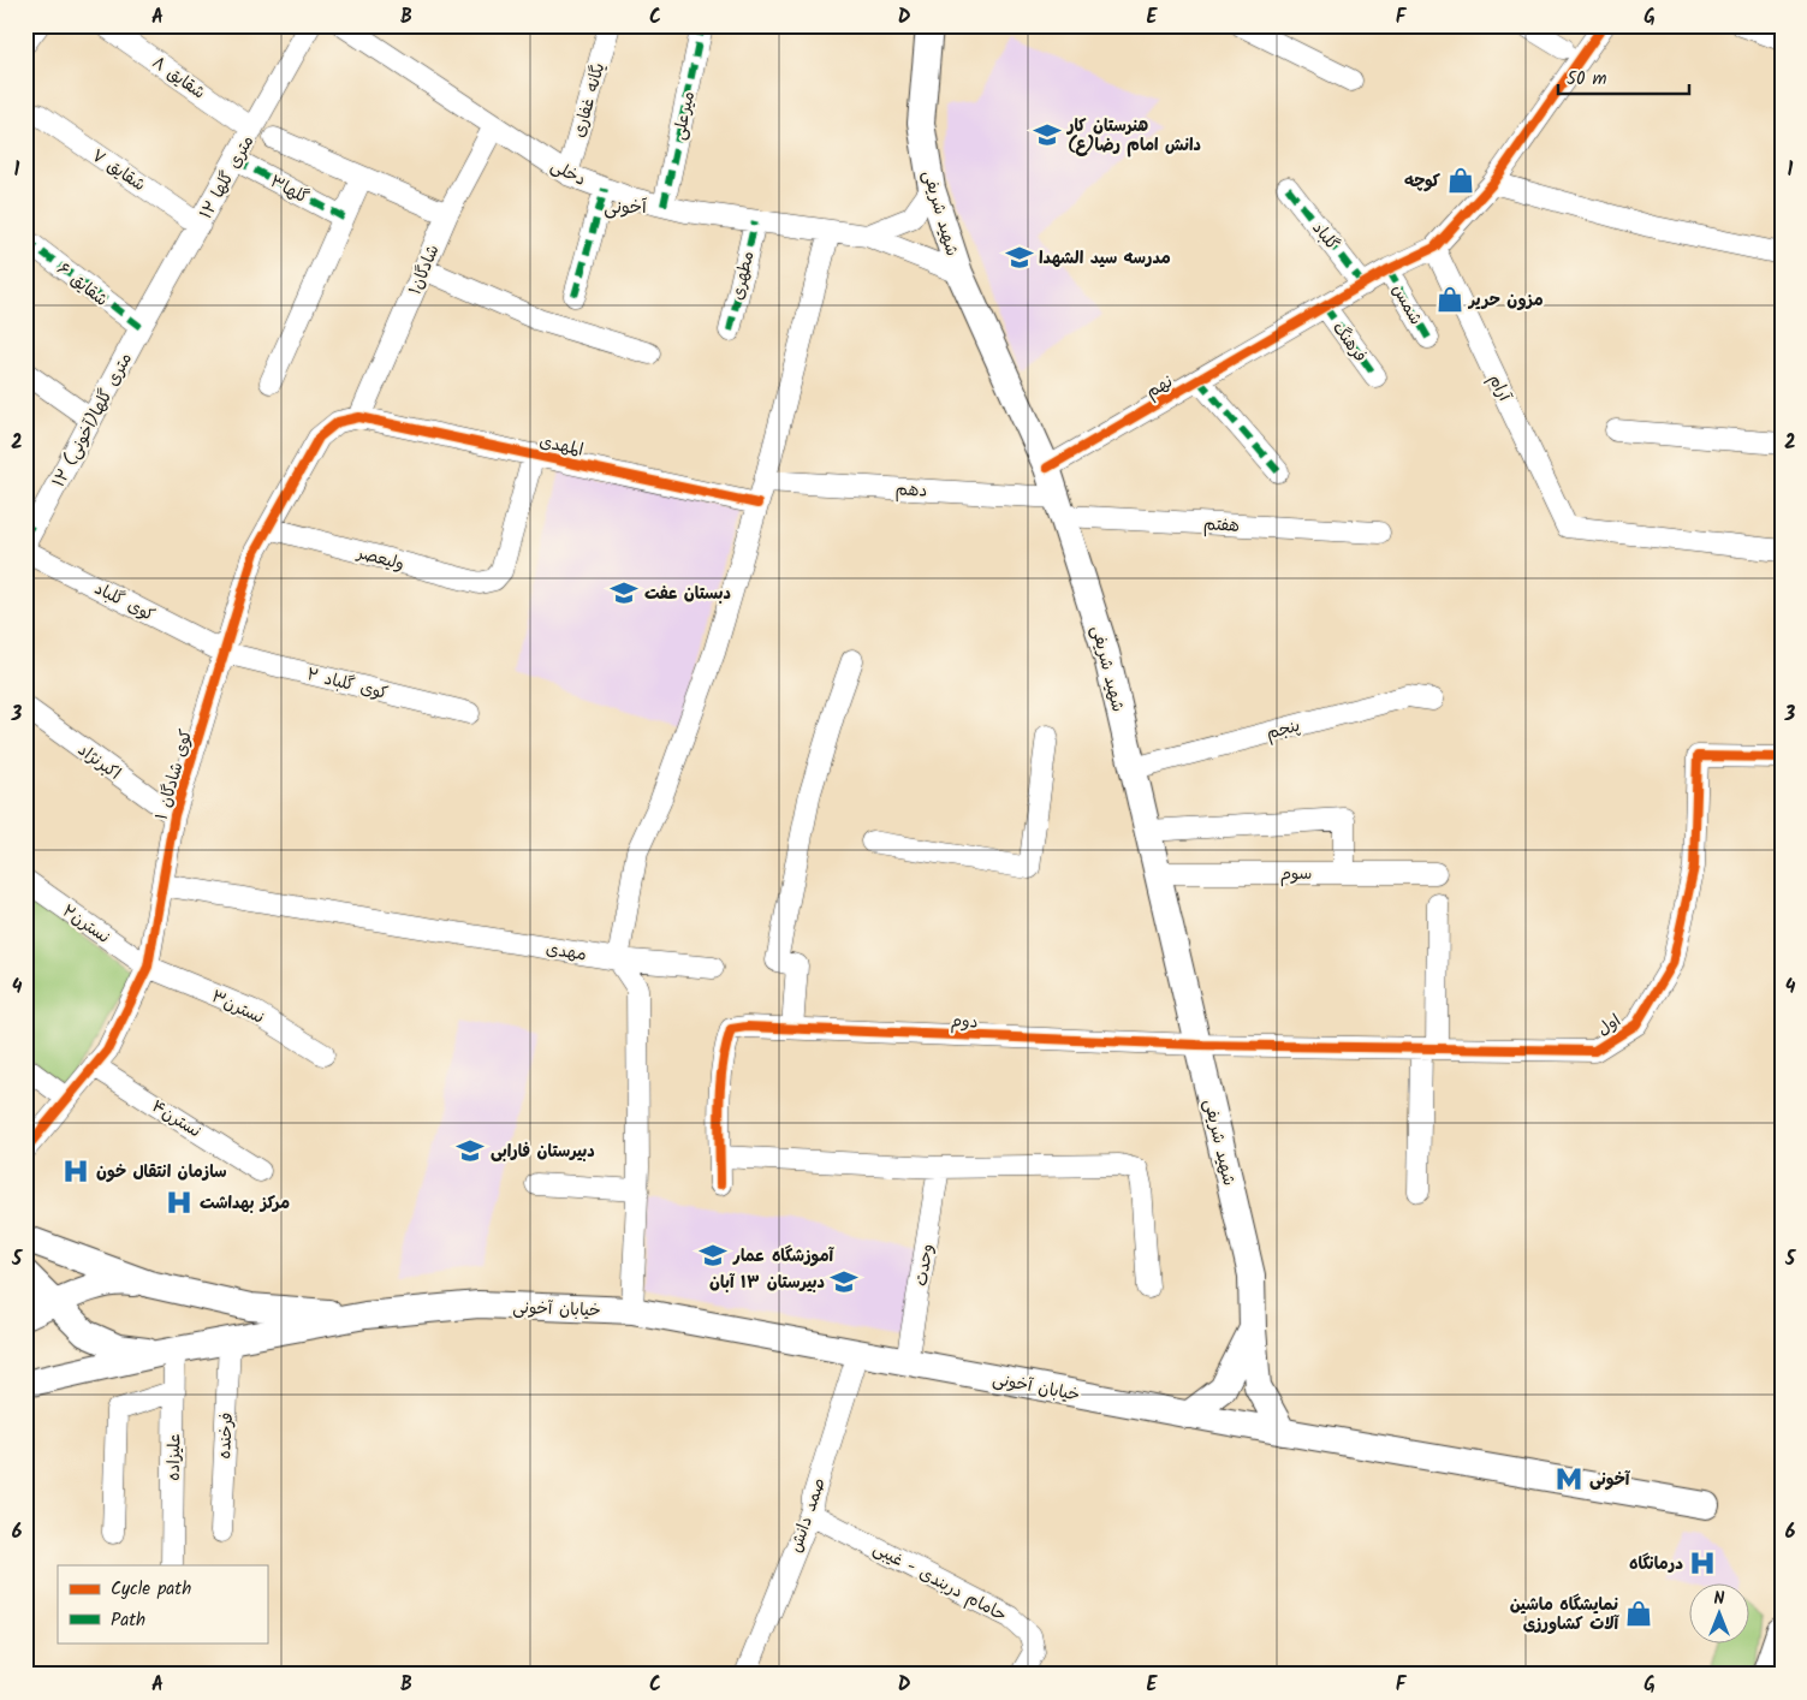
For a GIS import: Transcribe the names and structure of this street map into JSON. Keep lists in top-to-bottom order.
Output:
{
  "streets": {
    "main road": ["شهید شریفی", "خیابان آخونی"],
    "street": [
      "شقایق ۸",
      "یگانه غفاری",
      "میرعلی",
      "شقایق ۷",
      "دخلی",
      "۱۲ متری گلها",
      "گلها۳",
      "گلباد",
      "شادگان۱",
      "مطهری",
      "شقایق ۶",
      "شمس",
      "فرهنگ",
      "نهم",
      "آرام",
      "۱۲ متری گلها(آخونی)",
      "المهدی",
      "دهم",
      "هفتم",
      "ولیعصر",
      "کوی گلباد",
      "کوی گلباد ۲",
      "پنجم",
      "اکبرنژاد",
      "کوی شادگان ۱",
      "سوم",
      "نسترن۲",
      "مهدی",
      "نسترن۳",
      "دوم",
      "اول",
      "نسترن۴",
      "وحدت",
      "فرخنده",
      "علیزاده",
      "صمد دانش",
      "حامام دربندی - غیبی"
    ]
  },
  "crossings": [
    ["شقایق ۸", "۱۲ متری گلها"],
    ["یگانه غفاری", "دخلی"],
    ["میرعلی", "دخلی"],
    ["شقایق ۷", "۱۲ متری گلها"],
    ["دخلی", "شادگان۱"],
    ["دخلی", "مطهری"],
    ["۱۲ متری گلها", "گلها۳"],
    ["۱۲ متری گلها", "شقایق ۶"],
    ["۱۲ متری گلها", "۱۲ متری گلها(آخونی)"],
    ["شهید شریفی", "نهم"],
    ["شهید شریفی", "دهم"],
    ["شهید شریفی", "هفتم"],
    ["شهید شریفی", "پنجم"],
    ["شهید شریفی", "سوم"],
    ["شهید شریفی", "دوم"],
    ["شهید شریفی", "اول"],
    ["شهید شریفی", "خیابان آخونی"],
    ["گلباد", "نهم"],
    ["شادگان۱", "المهدی"],
    ["شادگان۱", "کوی شادگان ۱"],
    ["شقایق ۶", "۱۲ متری گلها(آخونی)"],
    ["شمس", "نهم"],
    ["فرهنگ", "نهم"],
    ["نهم", "آرام"],
    ["المهدی", "ولیعصر"],
    ["المهدی", "کوی شادگان ۱"],
    ["دهم", "هفتم"],
    ["ولیعصر", "کوی شادگان ۱"],
    ["کوی گلباد", "کوی گلباد ۲"],
    ["کوی گلباد", "کوی شادگان ۱"],
    ["کوی گلباد ۲", "کوی شادگان ۱"],
    ["اکبرنژاد", "کوی شادگان ۱"],
    ["کوی شادگان ۱", "نسترن۲"],
    ["کوی شادگان ۱", "مهدی"],
    ["کوی شادگان ۱", "نسترن۳"],
    ["کوی شادگان ۱", "نسترن۴"],
    ["نسترن۲", "نسترن۳"],
    ["دوم", "اول"],
    ["وحدت", "خیابان آخونی"],
    ["خیابان آخونی", "صمد دانش"],
    ["صمد دانش", "حامام دربندی - غیبی"]
  ],
  "districts": ["آخونی"],
  "places": {
    "school or university": [
      "هنرستان کار دانش امام رضا(ع)",
      "مدرسه سید الشهدا",
      "دبستان عفت",
      "دبیرستان فارابی",
      "آموزشگاه عمار",
      "دبیرستان ۱۳ آبان"
    ],
    "shop": ["کوچه", "مزون حریر", "نمایشگاه ماشین آلات کشاورزی"],
    "hospital": ["سازمان انتقال خون", "مرکز بهداشت", "درمانگاه"],
    "metro station": ["آخونی"]
  },
  "legend": ["Cycle path", "Path"],
  "scale_bar": "50 m",
  "north": "top",
  "grid": {
    "columns": [
      "A",
      "B",
      "C",
      "D",
      "E",
      "F",
      "G"
    ],
    "rows": [
      "1",
      "2",
      "3",
      "4",
      "5",
      "6"
    ]
  }
}
